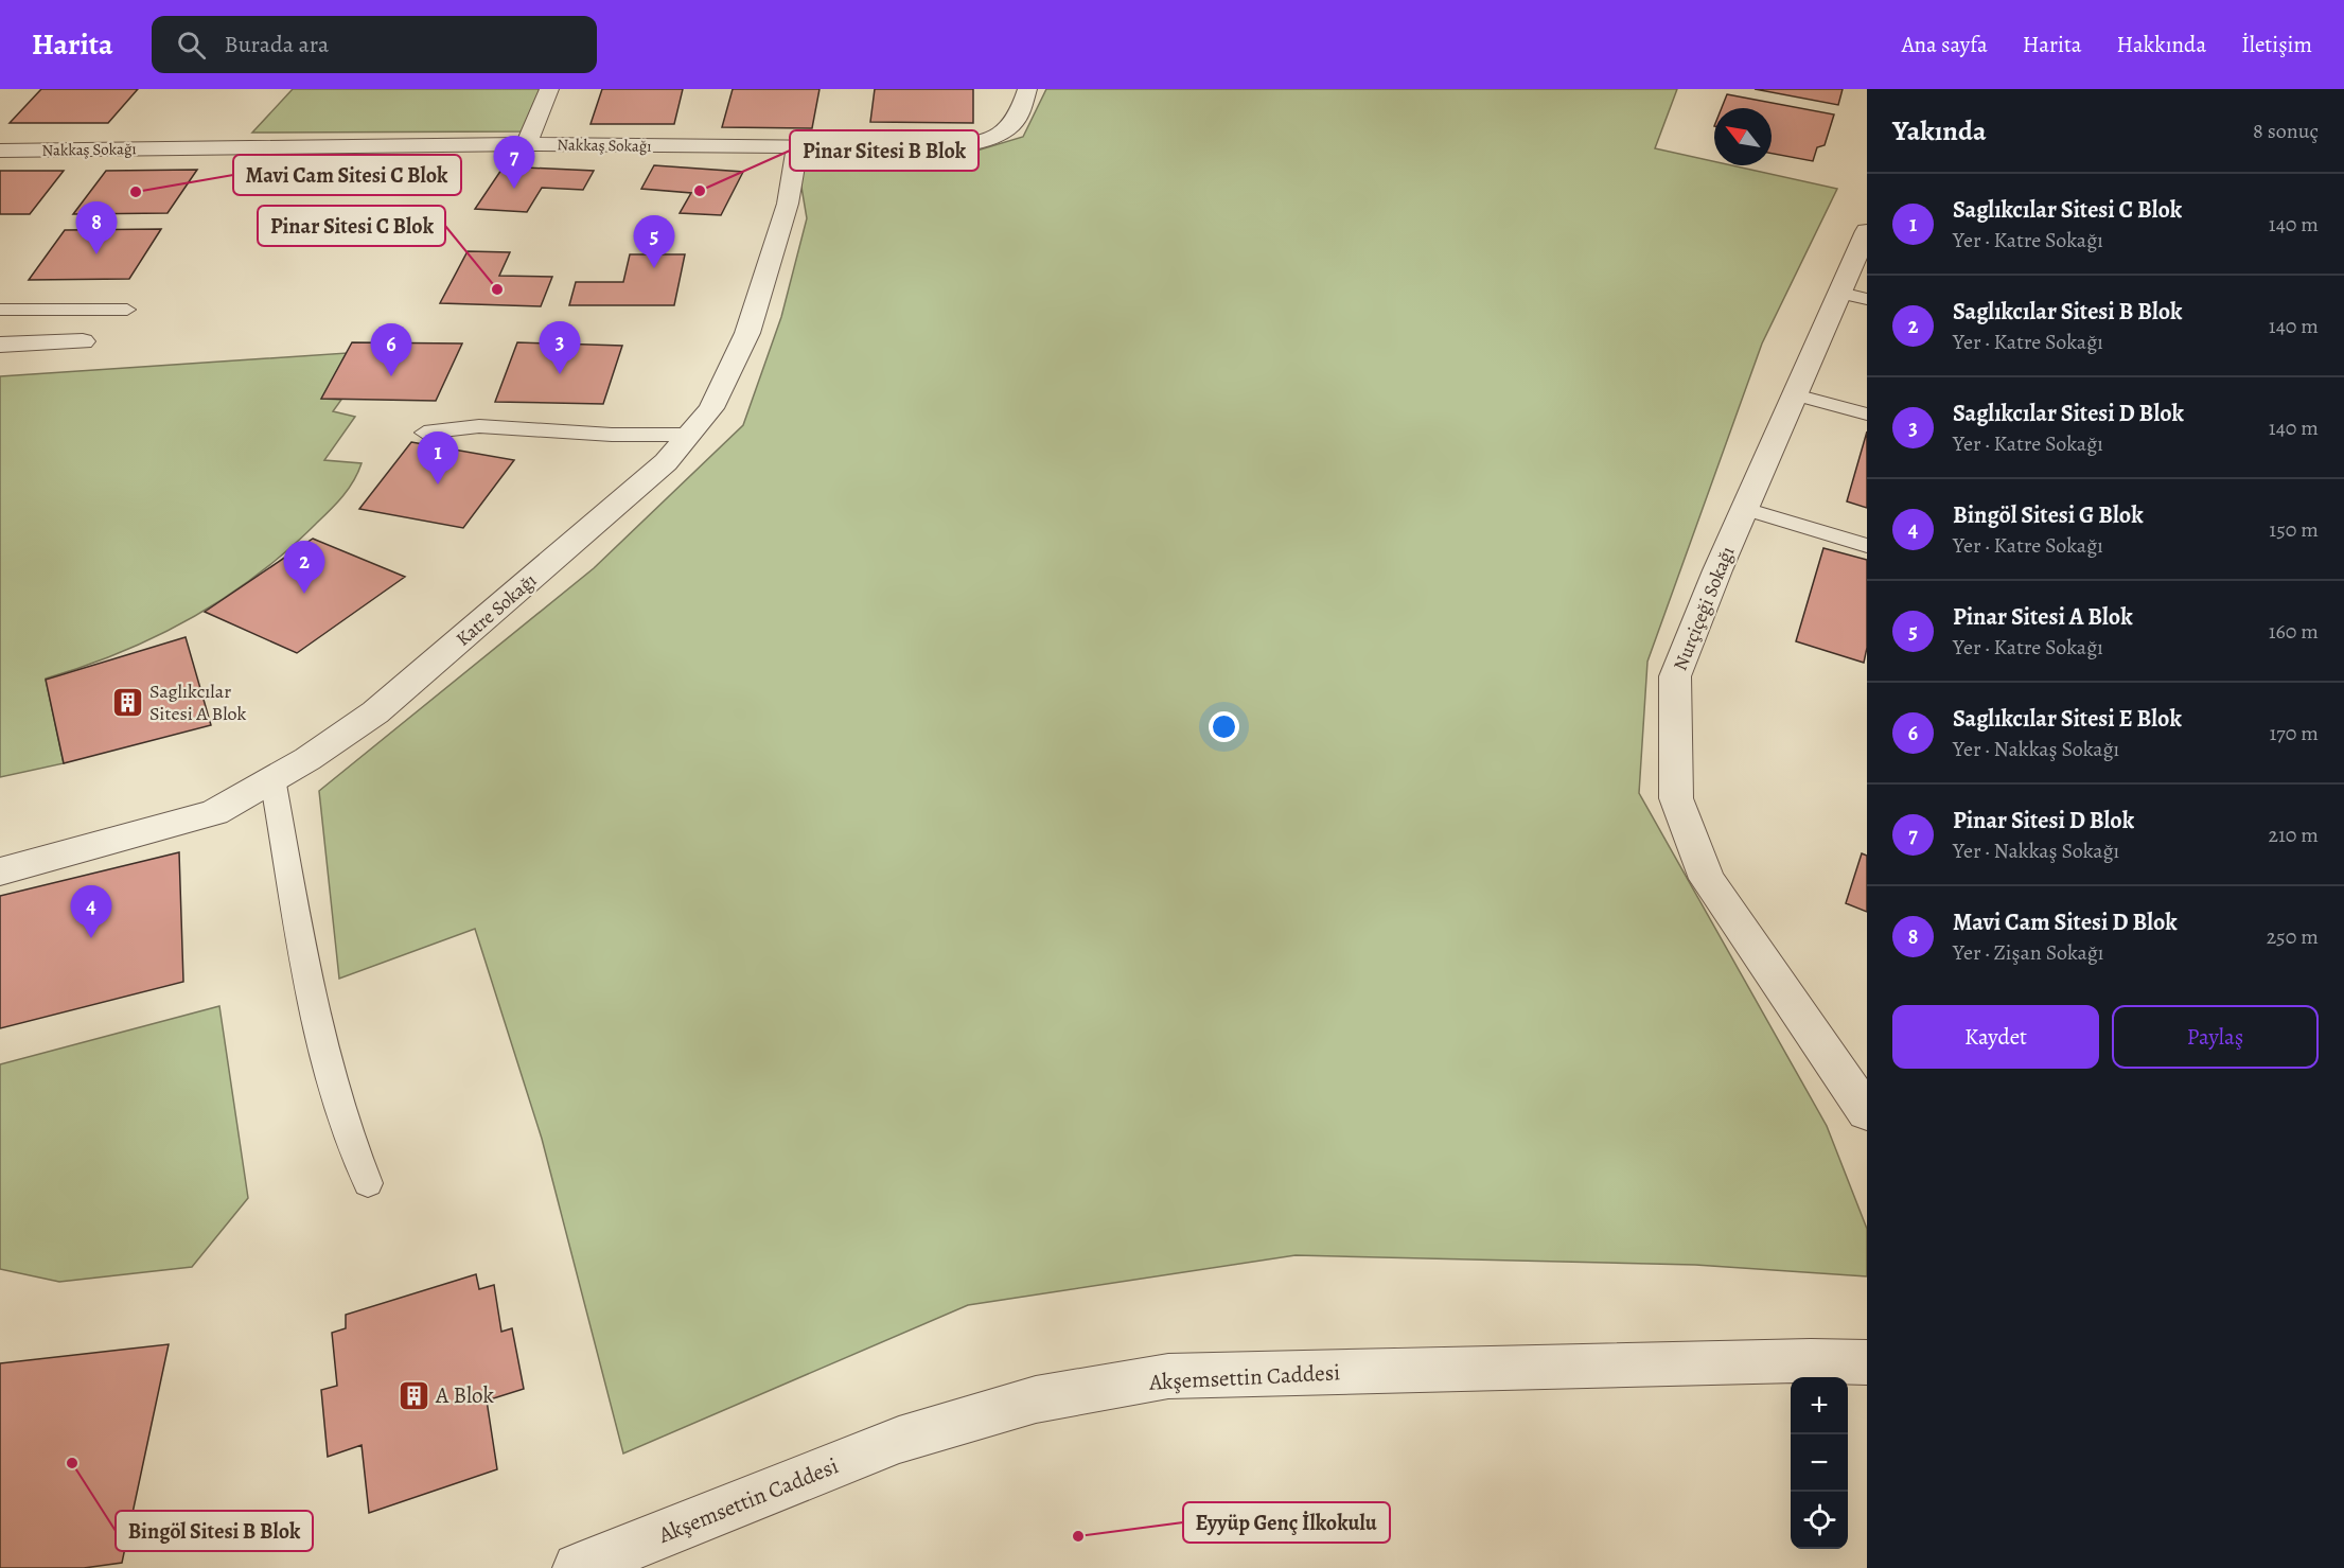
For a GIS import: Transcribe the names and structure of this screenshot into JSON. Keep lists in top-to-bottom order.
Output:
{
  "streets": {
    "street": [
      "Nakkaş Sokağı",
      "Nurçiçeği Sokağı",
      "Katre Sokağı",
      "Akşemsettin Caddesi"
    ]
  },
  "crossings": [
    ["Nakkaş Sokağı", "Katre Sokağı"]
  ],
  "places": {
    "other": [
      "Pinar Sitesi B Blok",
      "Mavi Cam Sitesi C Blok",
      "Pinar Sitesi C Blok",
      "Bingöl Sitesi B Blok",
      "Eyyüp Genç İlkokulu"
    ],
    "building": ["Saglıkcılar Sitesi A Blok", "A Blok"]
  },
  "north": "top left",
  "page": {
    "header": "Harita",
    "search": "Burada ara",
    "nav": [
      "Ana sayfa",
      "Harita",
      "Hakkında",
      "İletişim"
    ],
    "heading": ["Yakında", "8 sonuç"],
    "pins": [
      "7",
      "8",
      "5",
      "3",
      "6",
      "1",
      "2",
      "4"
    ],
    "list": [
      {
        "mark": "1",
        "name": "Saglıkcılar Sitesi C Blok",
        "note": "Yer · Katre Sokağı",
        "value": "140 m"
      },
      {
        "mark": "2",
        "name": "Saglıkcılar Sitesi B Blok",
        "note": "Yer · Katre Sokağı",
        "value": "140 m"
      },
      {
        "mark": "3",
        "name": "Saglıkcılar Sitesi D Blok",
        "note": "Yer · Katre Sokağı",
        "value": "140 m"
      },
      {
        "mark": "4",
        "name": "Bingöl Sitesi G Blok",
        "note": "Yer · Katre Sokağı",
        "value": "150 m"
      },
      {
        "mark": "5",
        "name": "Pinar Sitesi A Blok",
        "note": "Yer · Katre Sokağı",
        "value": "160 m"
      },
      {
        "mark": "6",
        "name": "Saglıkcılar Sitesi E Blok",
        "note": "Yer · Nakkaş Sokağı",
        "value": "170 m"
      },
      {
        "mark": "7",
        "name": "Pinar Sitesi D Blok",
        "note": "Yer · Nakkaş Sokağı",
        "value": "210 m"
      },
      {
        "mark": "8",
        "name": "Mavi Cam Sitesi D Blok",
        "note": "Yer · Zişan Sokağı",
        "value": "250 m"
      }
    ],
    "buttons": ["Kaydet", "Paylaş"],
    "map_buttons": ["+", "−"]
  }
}
